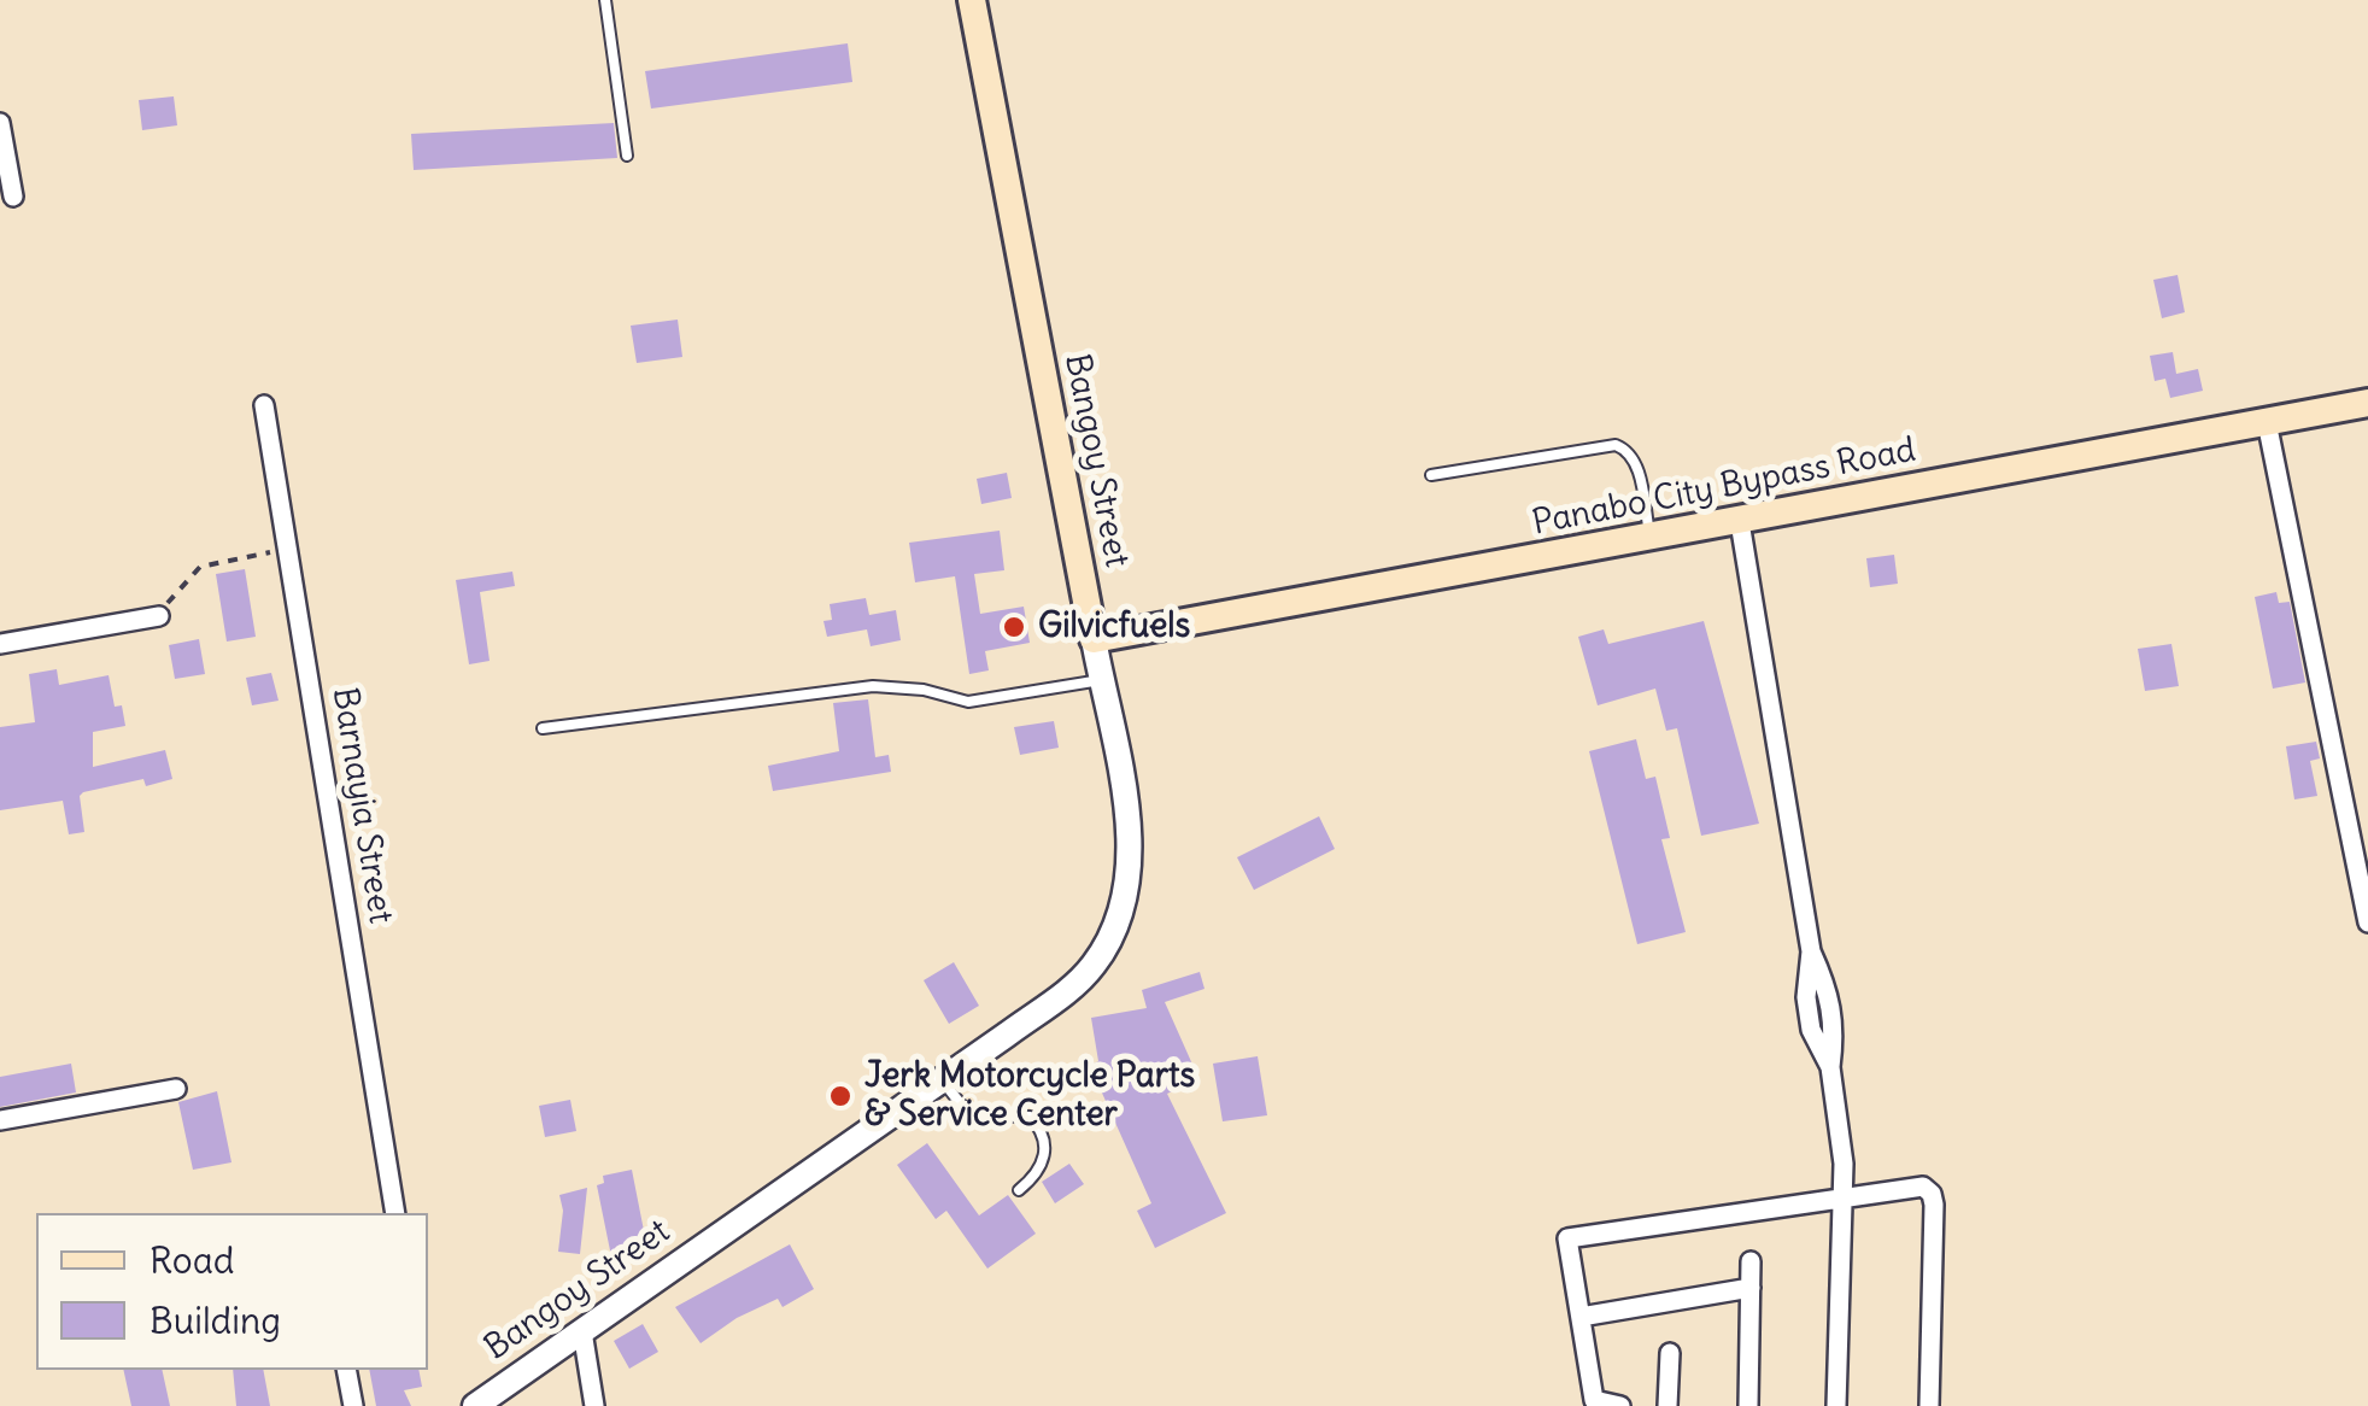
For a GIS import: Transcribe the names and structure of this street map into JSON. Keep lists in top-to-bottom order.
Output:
{
  "streets": {
    "main road": ["Bangoy Street", "Panabo City Bypass Road"],
    "street": ["Barnayia Street"]
  },
  "crossings": [
    ["Bangoy Street", "Panabo City Bypass Road"]
  ],
  "places": ["Gilvicfuels", "Jerk Motorcycle Parts & Service Center"],
  "legend": ["Road", "Building"]
}
